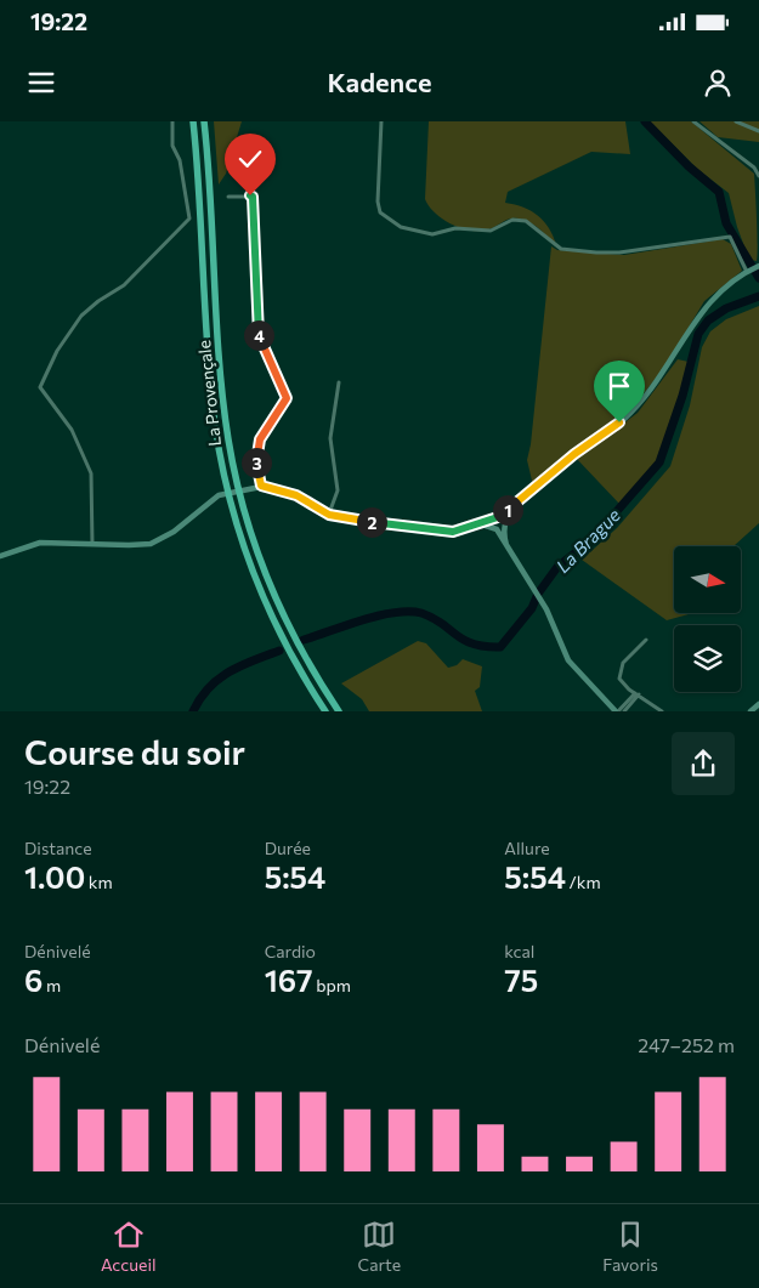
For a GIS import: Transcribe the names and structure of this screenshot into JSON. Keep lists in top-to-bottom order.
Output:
{
  "streets": {
    "highway": ["La Provençale"]
  },
  "water": ["La Brague"],
  "north": "right",
  "page": {
    "status": "19:22",
    "header": "Kadence",
    "pins": [
      "4",
      "3",
      "1",
      "2"
    ],
    "heading": ["Course du soir", "19:22"],
    "stats": [
      ["Distance", "1.00 km"],
      ["Durée", "5:54"],
      ["Allure", "5:54 /km"],
      ["Dénivelé", "6 m"],
      ["Cardio", "167 bpm"],
      ["kcal", "75"]
    ],
    "chart": ["Dénivelé", "247–252 m"],
    "tabs": ["Accueil", "Carte", "Favoris"]
  }
}
